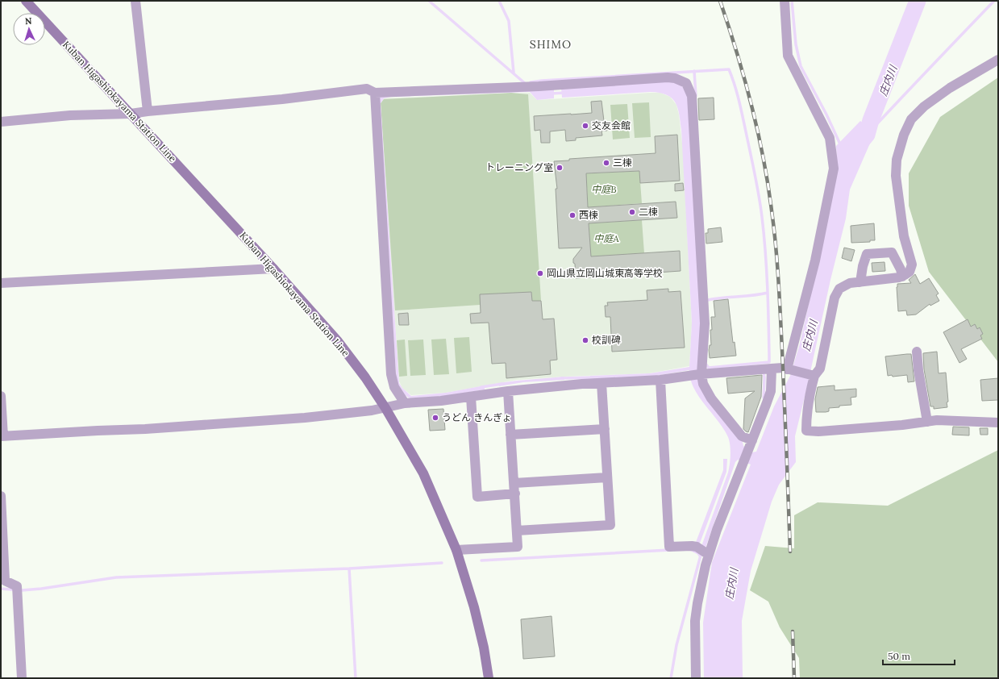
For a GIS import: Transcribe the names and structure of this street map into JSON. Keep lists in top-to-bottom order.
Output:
{
  "streets": {
    "main road": ["Kuban Higashiokayama Station Line"]
  },
  "districts": ["SHIMO"],
  "water": ["庄内川"],
  "parks": ["中庭B", "中庭A"],
  "places": [
    "交友会館",
    "三棟",
    "トレーニング室",
    "二棟",
    "西棟",
    "岡山県立岡山城東高等学校",
    "校訓碑",
    "うどん きんぎょ"
  ],
  "scale_bar": "50 m",
  "north": "top"
}
